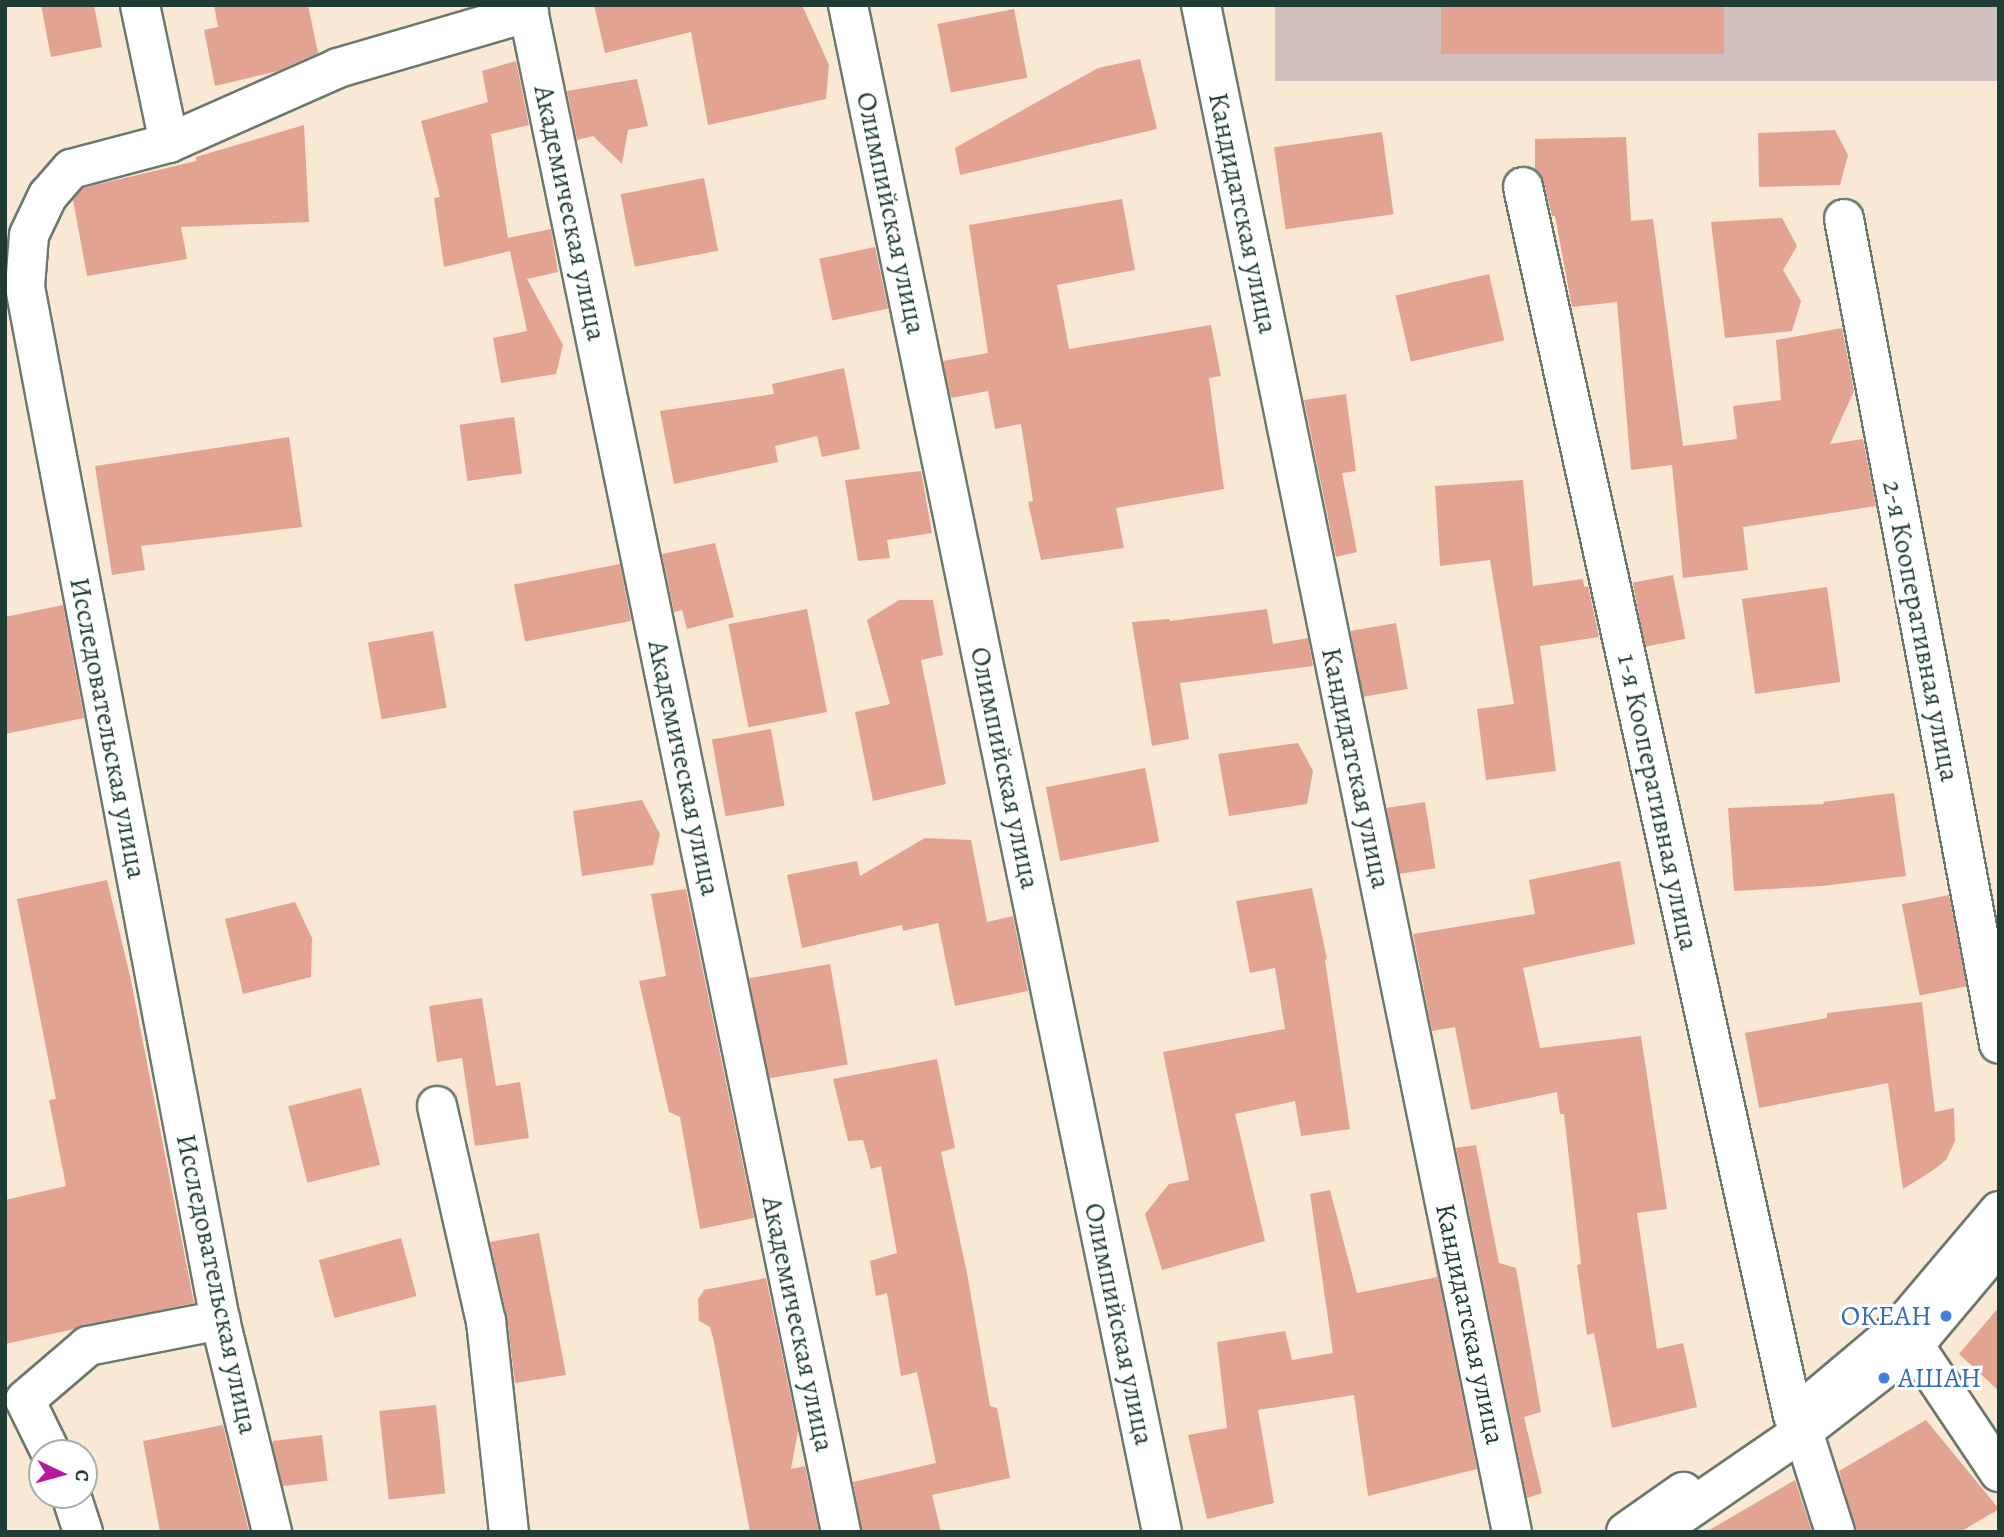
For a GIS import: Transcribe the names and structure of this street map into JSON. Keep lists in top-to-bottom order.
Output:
{
  "streets": {
    "main road": [
      "Академическая улица",
      "Олимпийская улица",
      "Кандидатская улица",
      "2-я Кооперативная улица",
      "Исследовательская улица",
      "1-я Кооперативная улица"
    ]
  },
  "crossings": [
    ["Академическая улица", "Исследовательская улица"]
  ],
  "places": ["ОКЕАН", "АШАН"],
  "north": "right"
}
